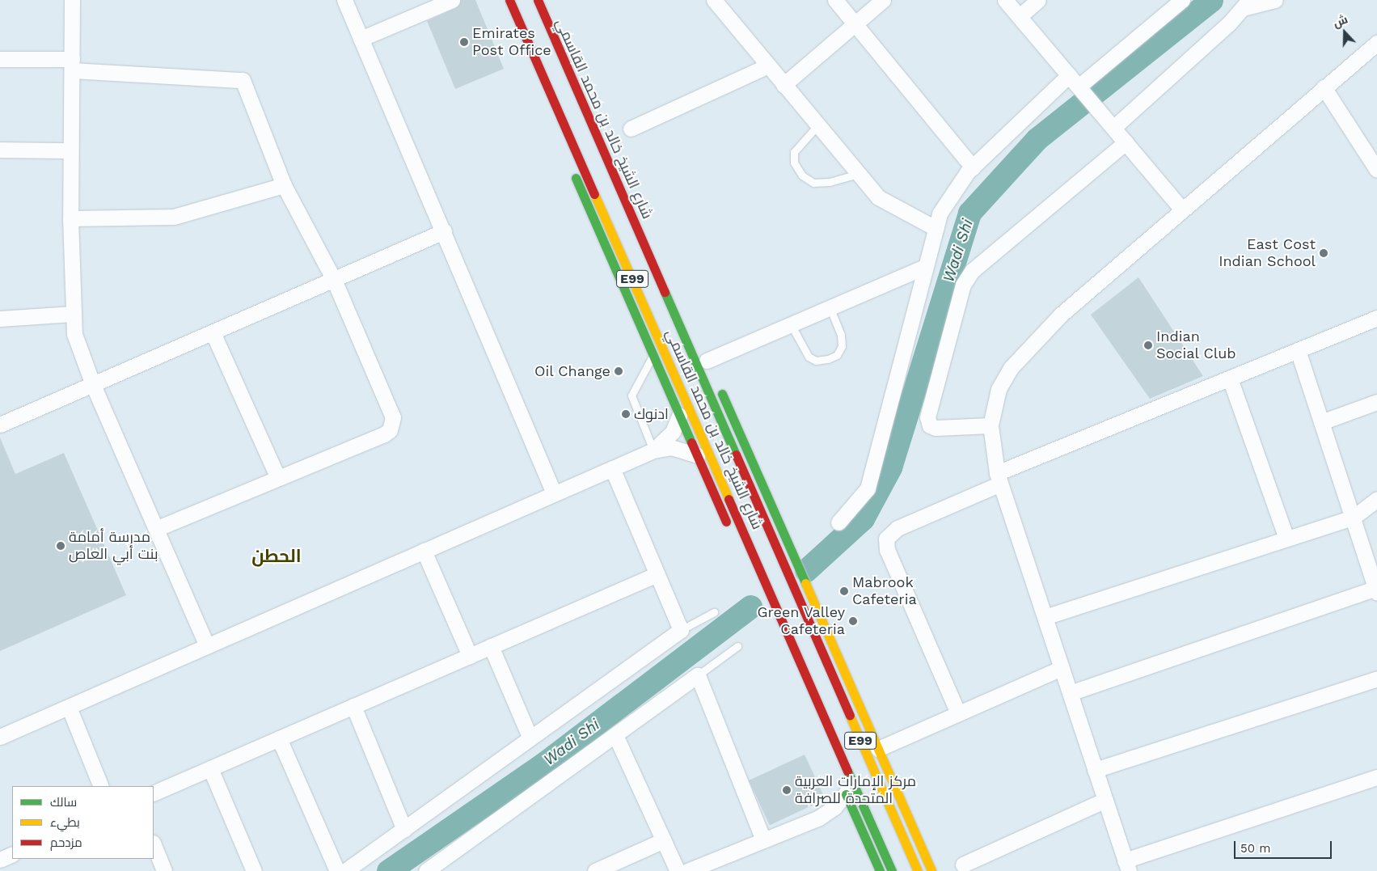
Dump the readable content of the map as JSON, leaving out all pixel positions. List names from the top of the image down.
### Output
{
  "streets": {
    "main road": ["شارع الشيخ خالد بن محمد القاسمي", "E99"]
  },
  "districts": ["الحطن"],
  "water": ["Wadi Shi"],
  "places": [
    "Emirates Post Office",
    "East Cost Indian School",
    "Indian Social Club",
    "Oil Change",
    "ادنوك",
    "مدرسة أمامة بنت أبي العاص",
    "Mabrook Cafeteria",
    "Green Valley Cafeteria",
    "مركز الإمارات العربية المتحدة للصرافة"
  ],
  "legend": ["سالك", "بطيء", "مزدحم"],
  "scale_bar": "50 m",
  "north": "top"
}
